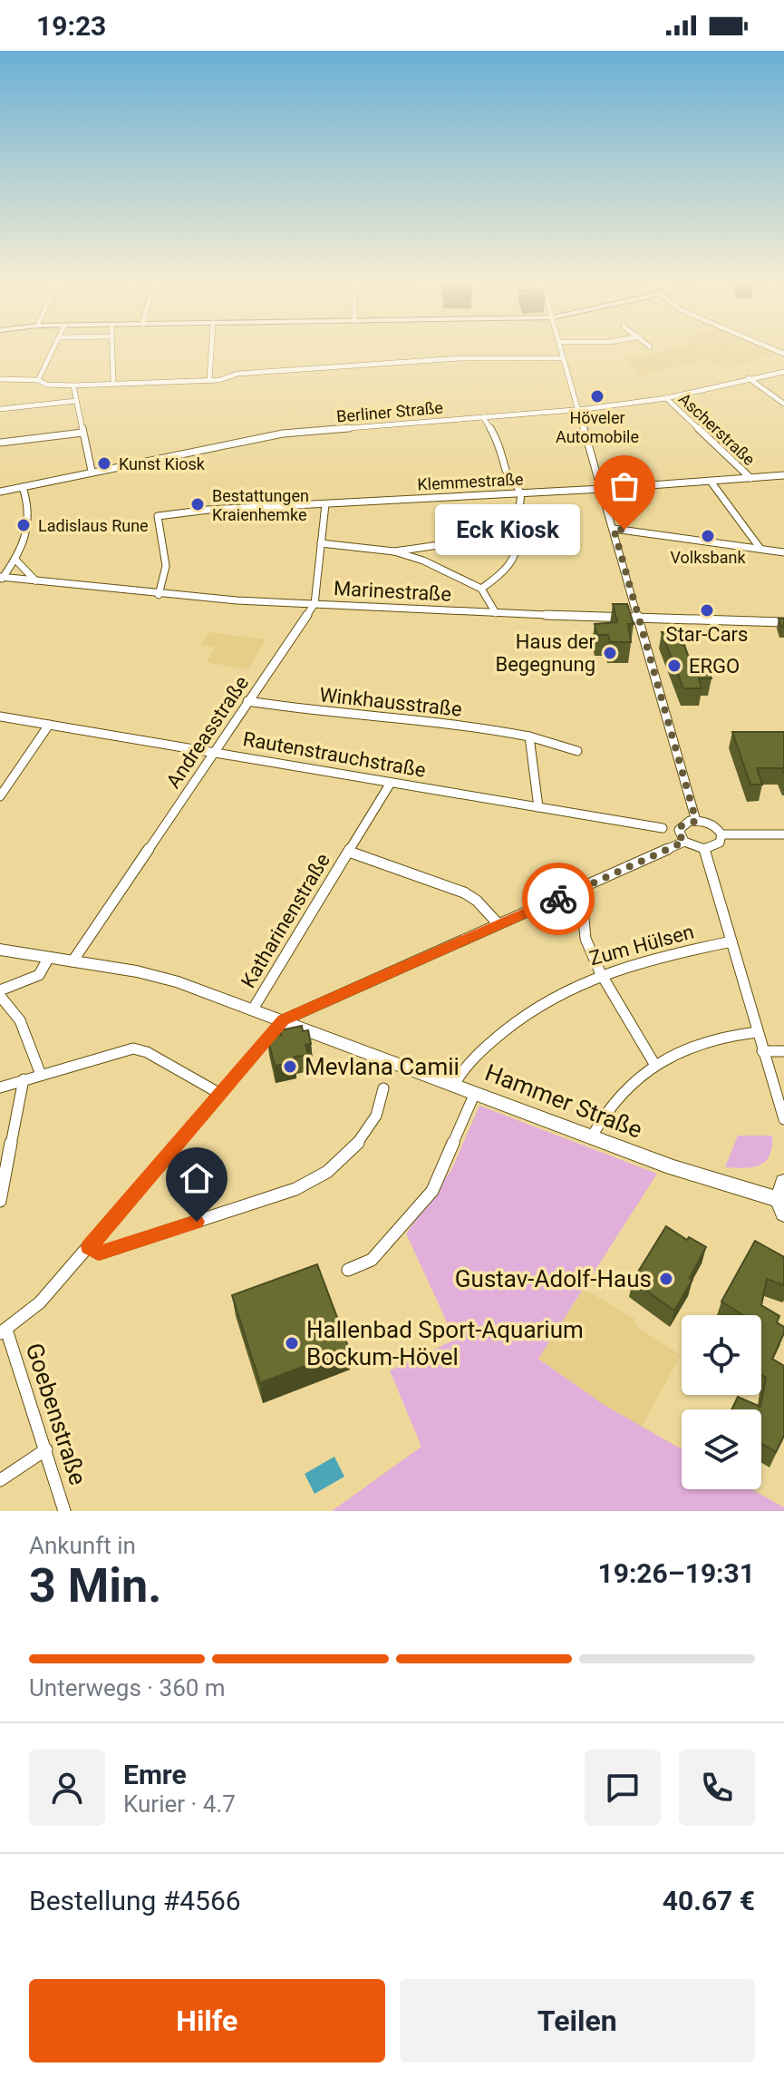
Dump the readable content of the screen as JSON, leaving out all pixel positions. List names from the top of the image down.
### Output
{
  "streets": {
    "main road": ["Hammer Straße"],
    "street": [
      "Berliner Straße",
      "Ascherstraße",
      "Klemmestraße",
      "Marinestraße",
      "Winkhausstraße",
      "Andreasstraße",
      "Rautenstrauchstraße",
      "Katharinenstraße",
      "Zum Hülsen",
      "Goebenstraße"
    ]
  },
  "crossings": [
    ["Berliner Straße", "Ascherstraße"],
    ["Ascherstraße", "Klemmestraße"],
    ["Klemmestraße", "Marinestraße"],
    ["Klemmestraße", "Andreasstraße"],
    ["Marinestraße", "Andreasstraße"],
    ["Winkhausstraße", "Andreasstraße"],
    ["Andreasstraße", "Rautenstrauchstraße"],
    ["Andreasstraße", "Hammer Straße"],
    ["Rautenstrauchstraße", "Katharinenstraße"],
    ["Katharinenstraße", "Hammer Straße"],
    ["Zum Hülsen", "Hammer Straße"]
  ],
  "places": [
    "Höveler Automobile",
    "Kunst Kiosk",
    "Bestattungen Kraienhemke",
    "Ladislaus Rune",
    "Eck Kiosk",
    "Volksbank",
    "Star-Cars",
    "Haus der Begegnung",
    "ERGO",
    "Mevlana Camii",
    "Gustav-Adolf-Haus",
    "Hallenbad Sport-Aquarium Bockum-Hövel"
  ],
  "page": {
    "status": "19:23",
    "bubble": "Eck Kiosk",
    "heading": ["3 Min.", "Ankunft in", "19:26–19:31"],
    "panel": [
      "Emre",
      "Kurier · 4.7",
      "Bestellung #4566",
      "40.67 €"
    ],
    "bar": "Unterwegs · 360 m",
    "buttons": ["Hilfe", "Teilen"]
  }
}
